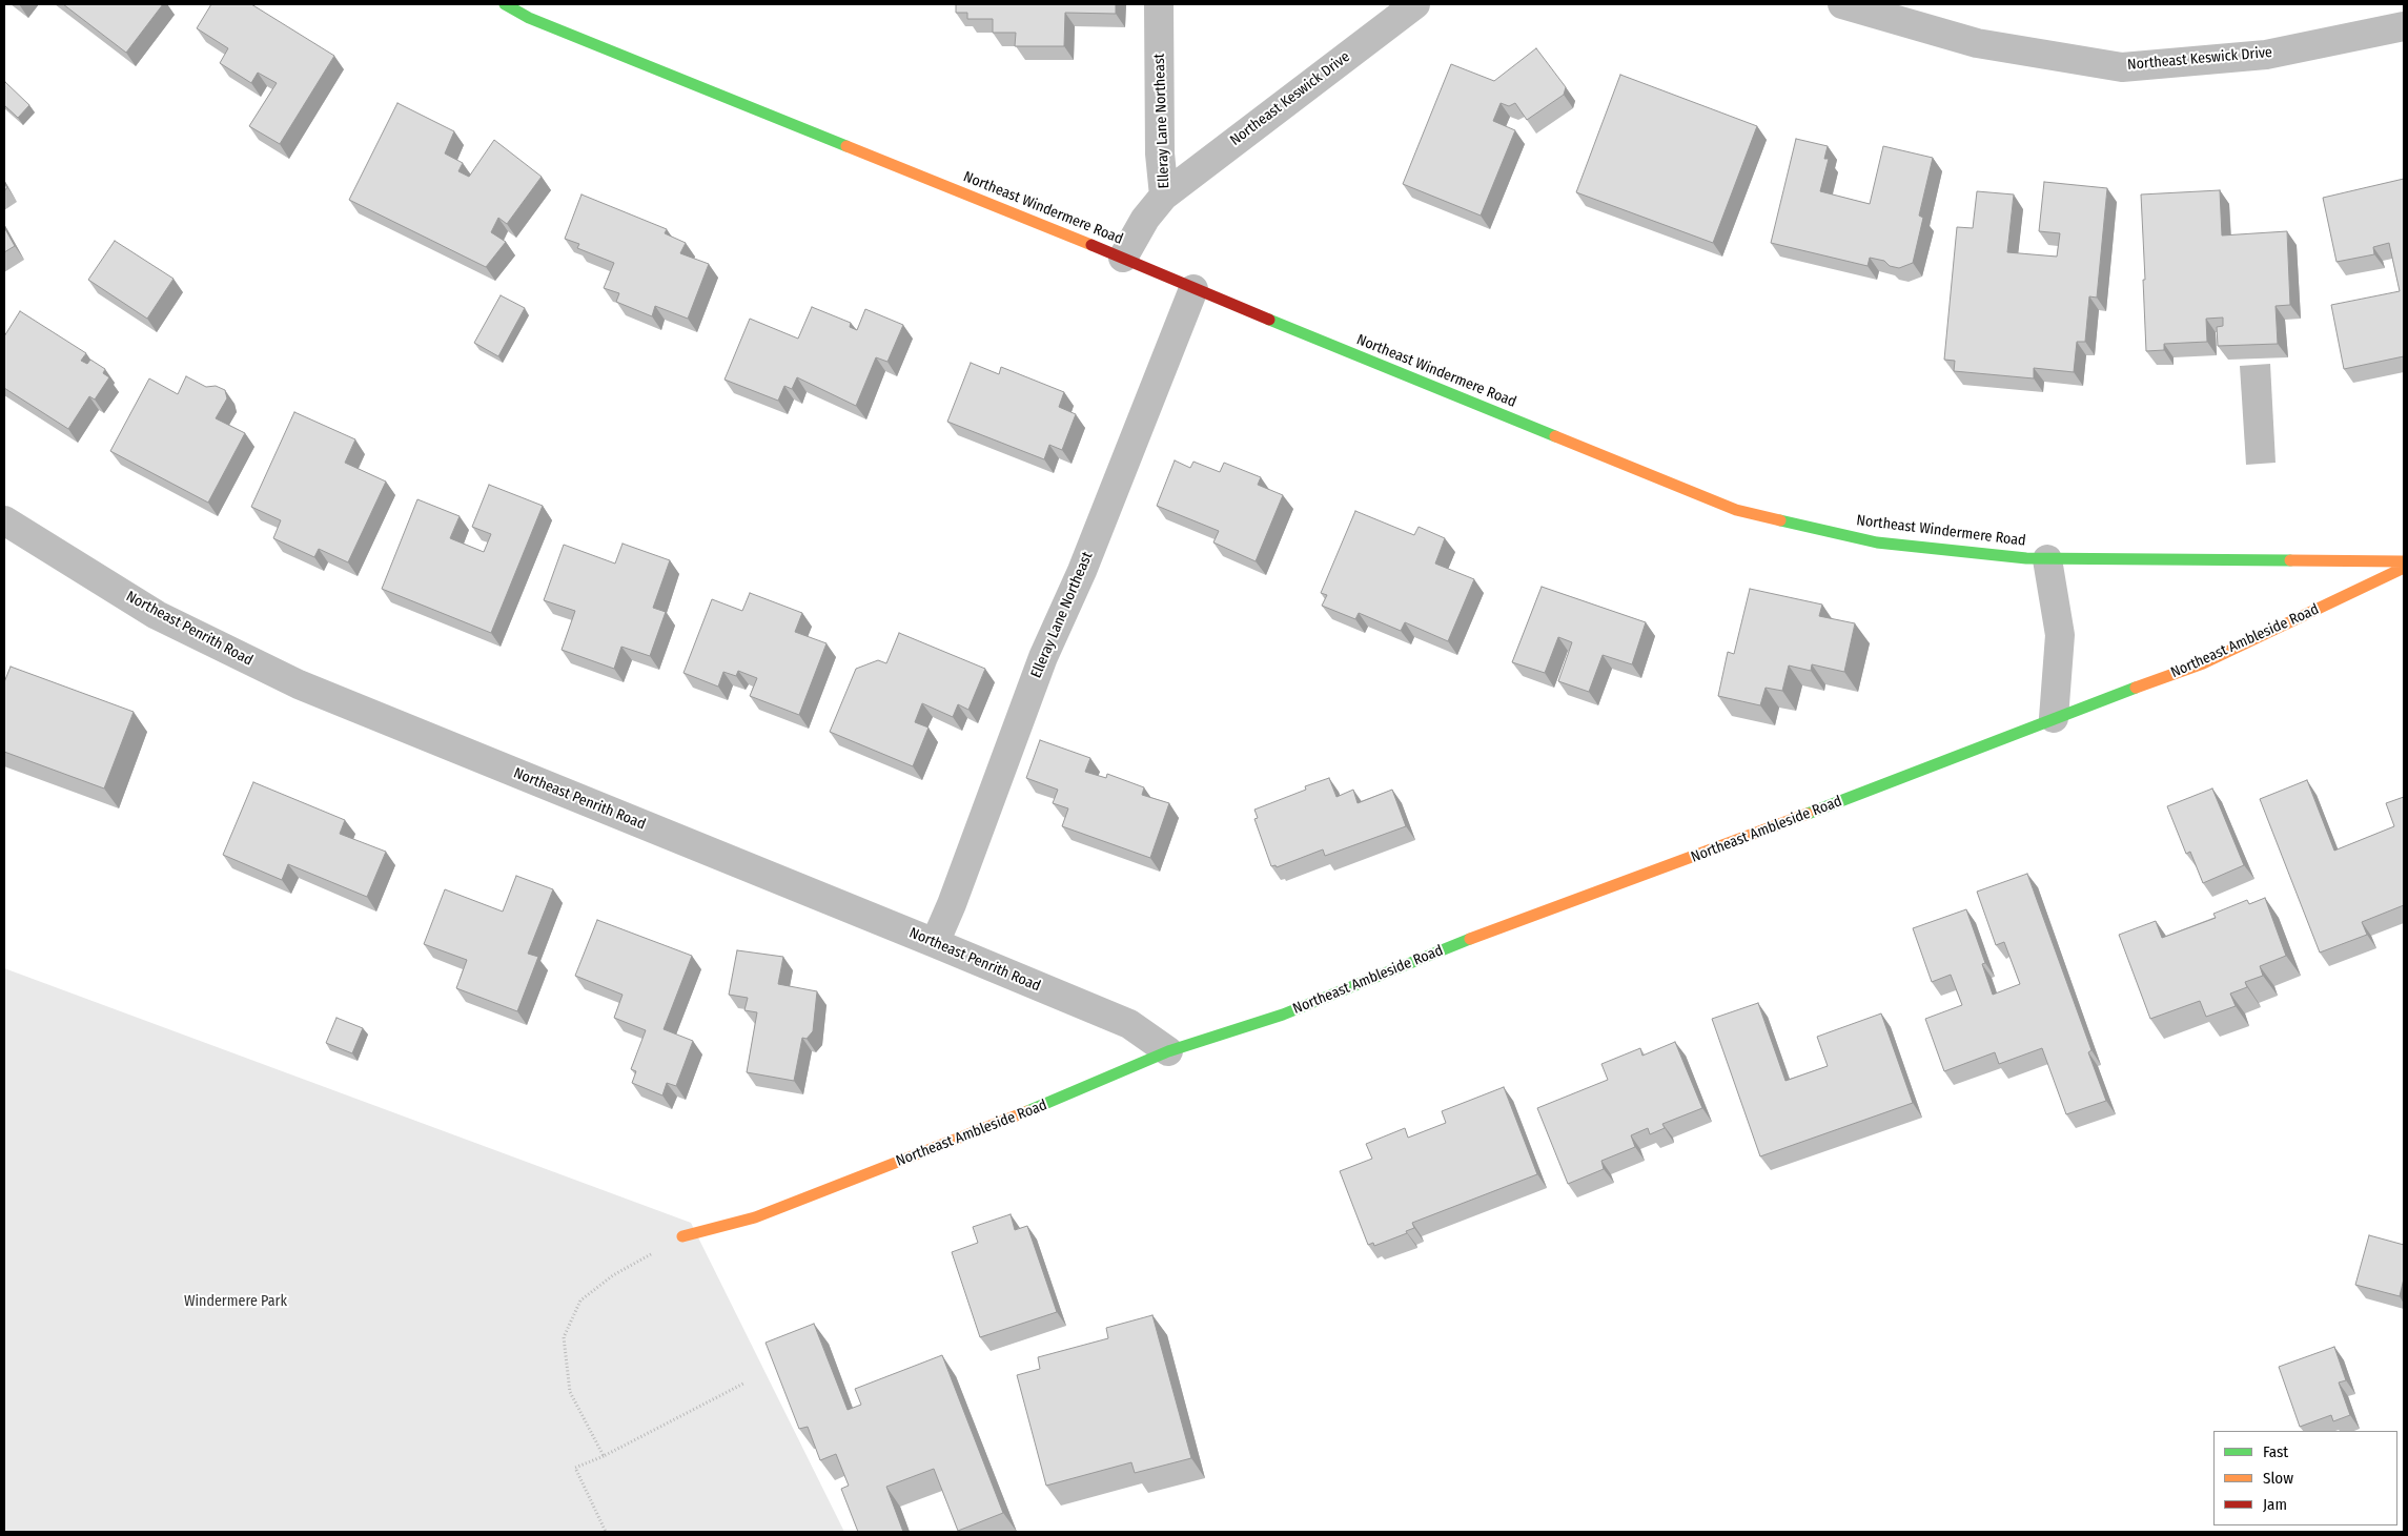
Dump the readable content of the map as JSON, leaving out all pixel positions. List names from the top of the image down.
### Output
{
  "streets": {
    "street": [
      "Northeast Keswick Drive",
      "Elleray Lane Northeast",
      "Northeast Windermere Road",
      "Northeast Penrith Road",
      "Northeast Ambleside Road"
    ]
  },
  "crossings": [
    ["Northeast Keswick Drive", "Elleray Lane Northeast"],
    ["Elleray Lane Northeast", "Northeast Windermere Road"],
    ["Elleray Lane Northeast", "Northeast Penrith Road"],
    ["Northeast Penrith Road", "Northeast Ambleside Road"]
  ],
  "parks": ["Windermere Park"],
  "legend": ["Fast", "Slow", "Jam"]
}
